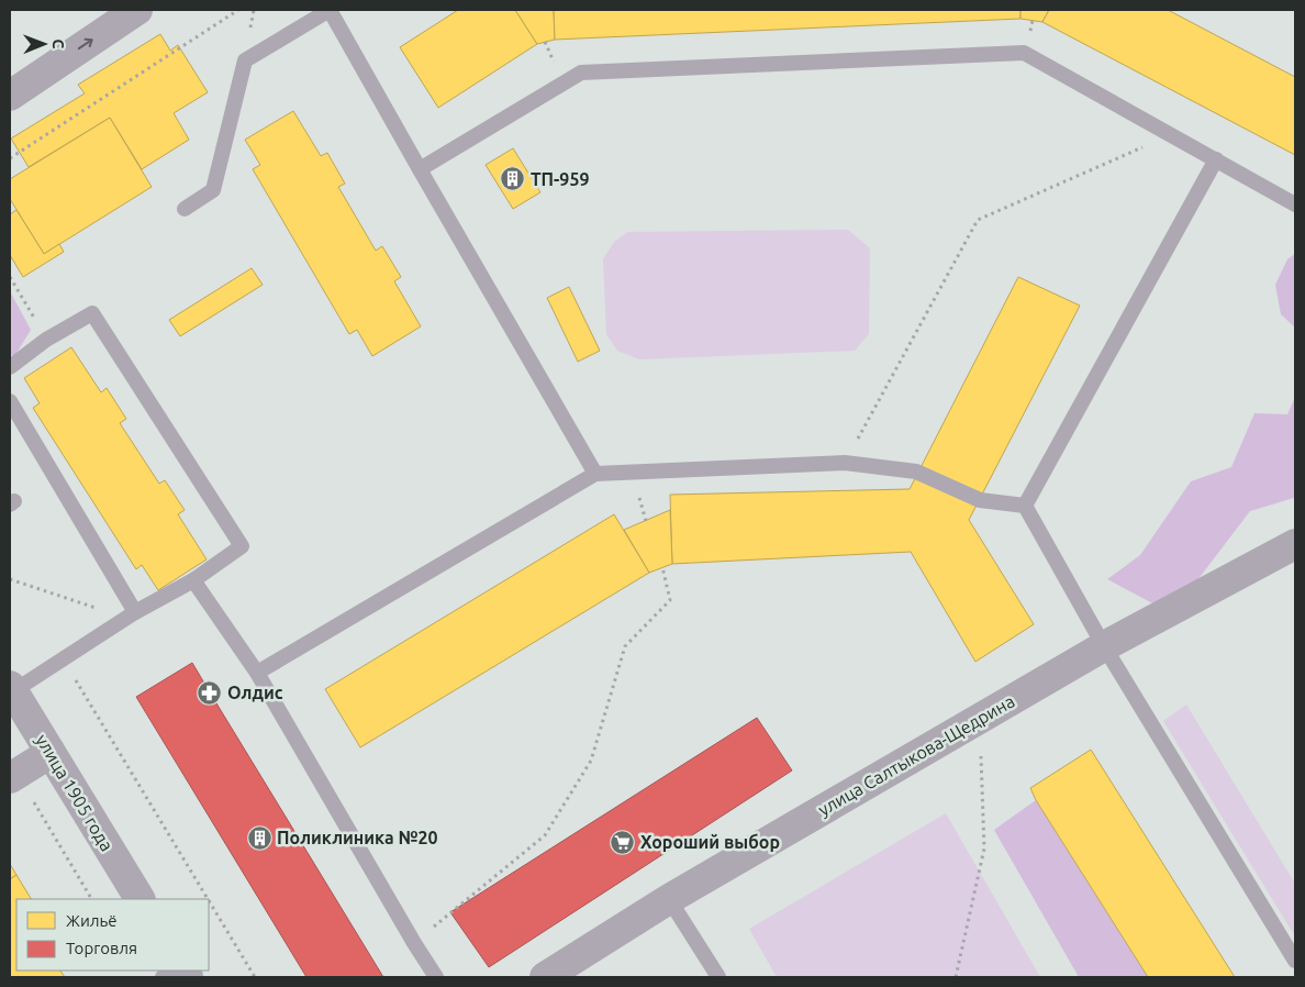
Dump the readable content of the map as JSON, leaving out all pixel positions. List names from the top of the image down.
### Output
{
  "streets": {
    "street": ["улица Салтыкова-Щедрина", "улица 1905 года"]
  },
  "places": {
    "building": ["ТП-959", "Поликлиника №20"],
    "pharmacy": ["Олдис"],
    "supermarket": ["Хороший выбор"]
  },
  "legend": ["Жильё", "Торговля"],
  "north": "right"
}
